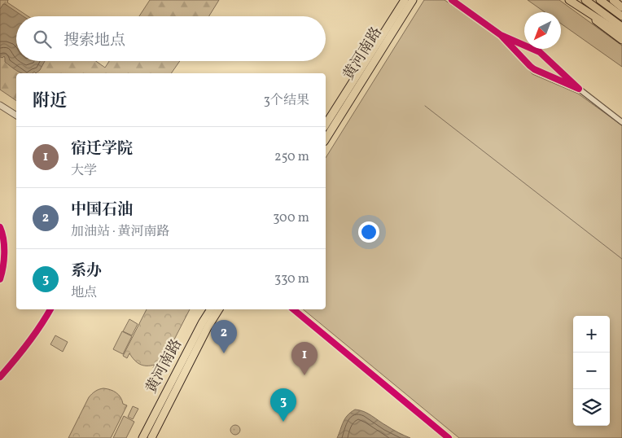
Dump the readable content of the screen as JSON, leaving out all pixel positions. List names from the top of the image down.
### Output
{
  "streets": {
    "main road": ["黄河南路"]
  },
  "north": "bottom left",
  "page": {
    "search": "搜索地点",
    "heading": ["附近", "3个结果"],
    "list": [
      {
        "mark": "1",
        "name": "宿迁学院",
        "note": "大学",
        "value": "250 m"
      },
      {
        "mark": "2",
        "name": "中国石油",
        "note": "加油站 · 黄河南路",
        "value": "300 m"
      },
      {
        "mark": "3",
        "name": "系办",
        "note": "地点",
        "value": "330 m"
      }
    ],
    "map_buttons": ["+", "−"],
    "pins": ["2", "1", "3"]
  }
}
